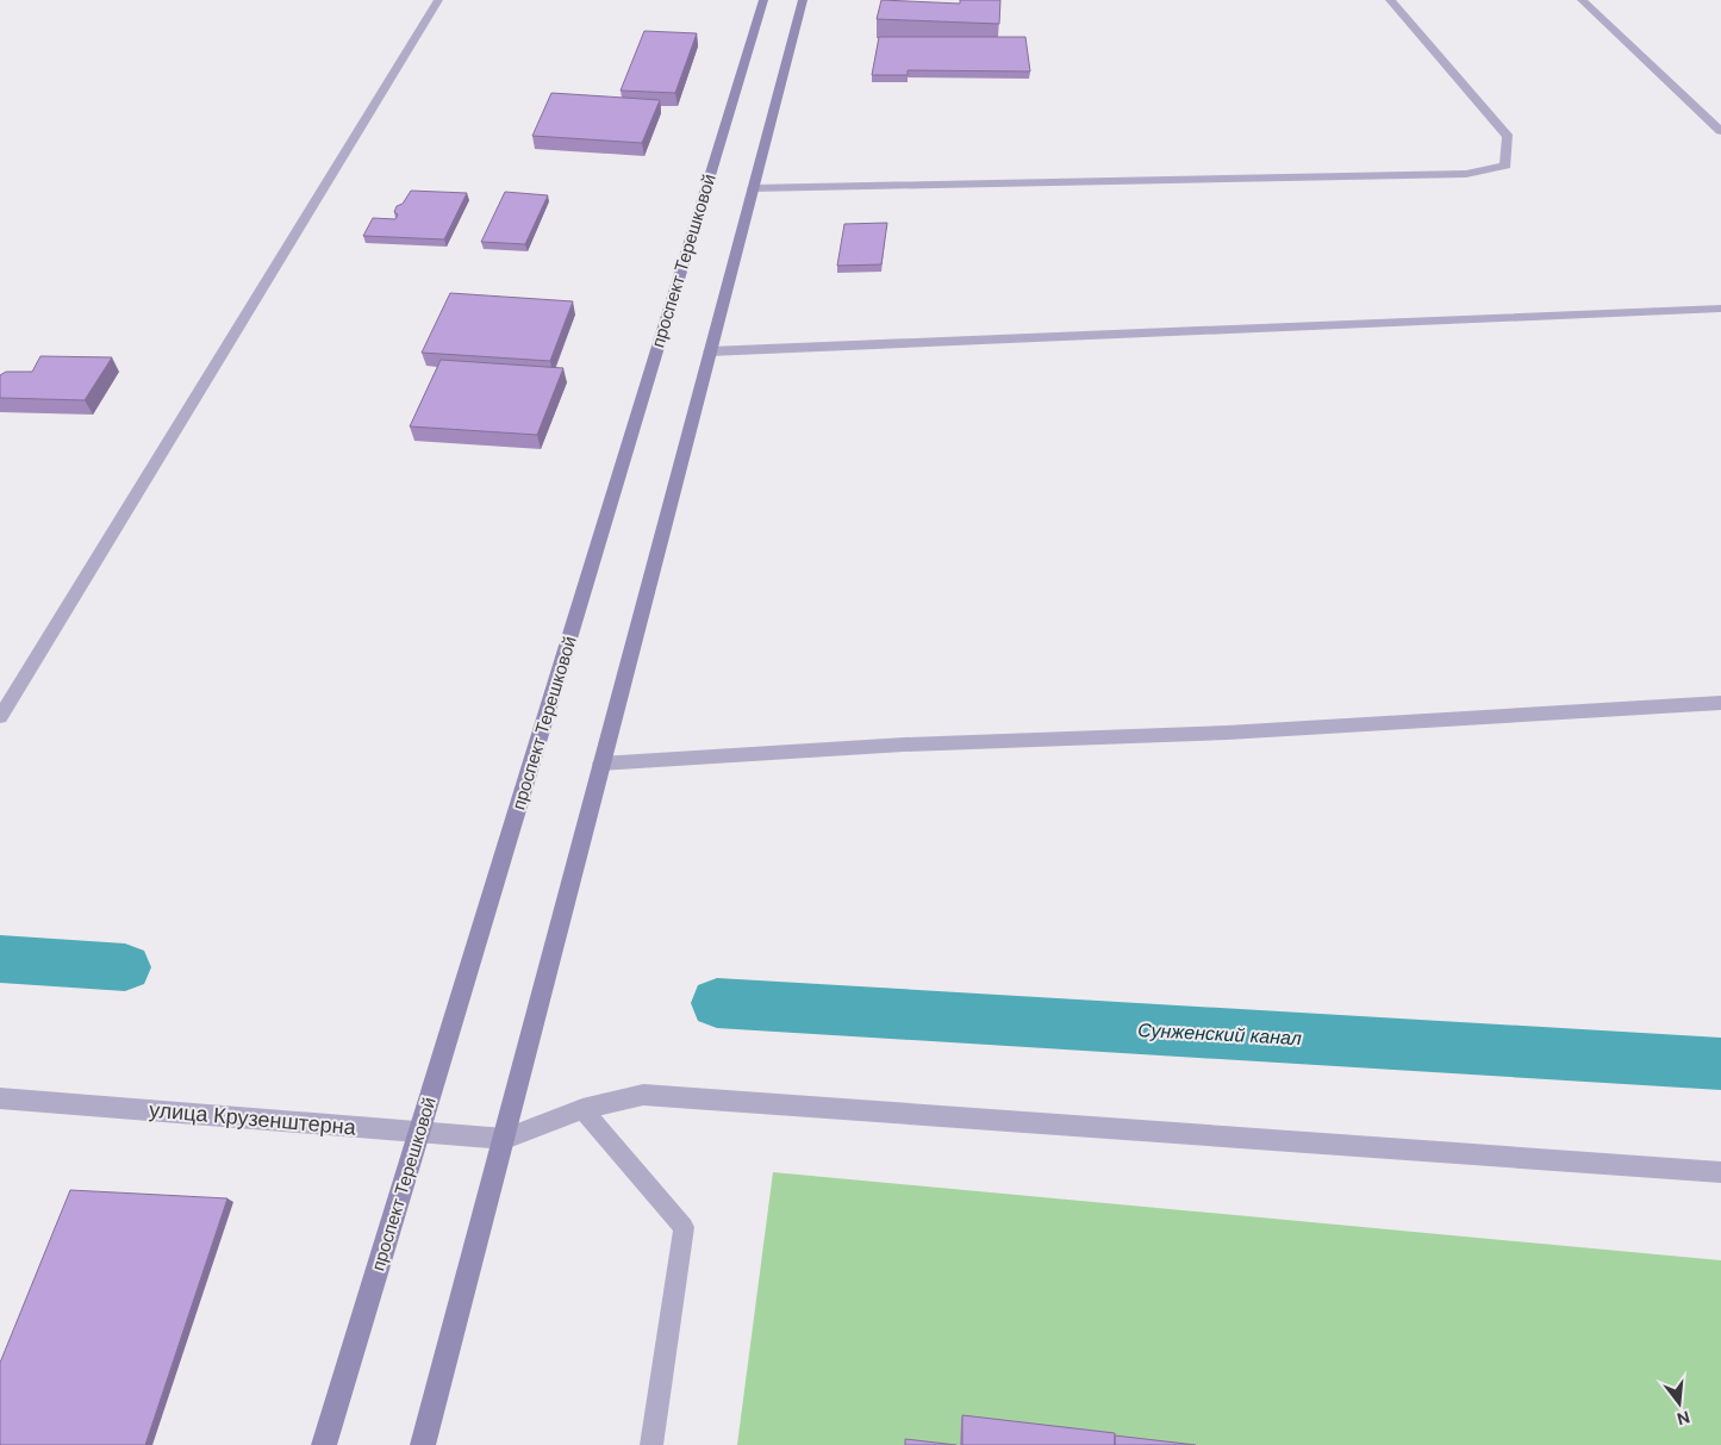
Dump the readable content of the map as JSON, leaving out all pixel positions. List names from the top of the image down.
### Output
{
  "streets": {
    "main road": ["проспект Терешковой"],
    "street": ["улица Крузенштерна"]
  },
  "crossings": [
    ["проспект Терешковой", "улица Крузенштерна"]
  ],
  "water": ["Сунженский канал"],
  "north": "bottom"
}
